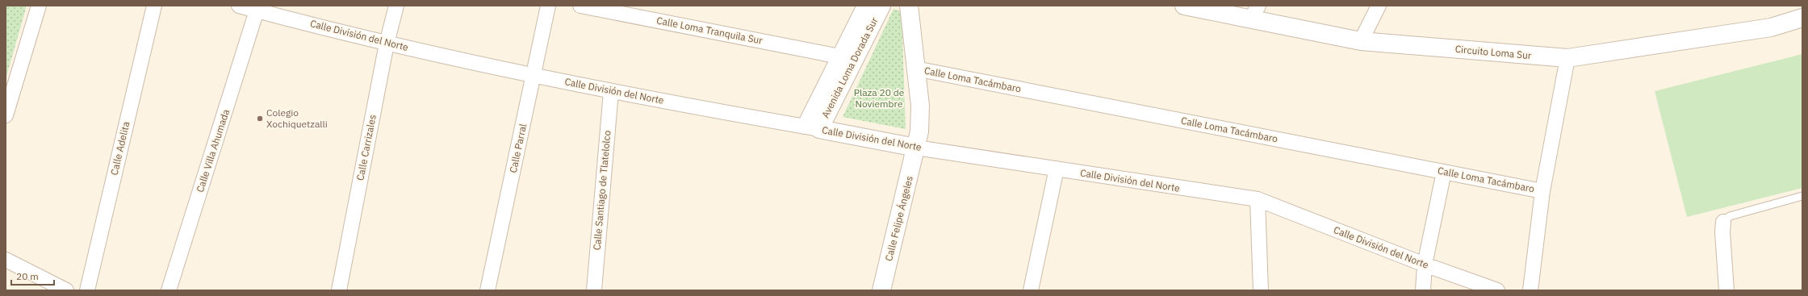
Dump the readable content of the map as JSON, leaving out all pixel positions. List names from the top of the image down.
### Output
{
  "streets": {
    "street": [
      "Calle Loma Tranquila Sur",
      "Calle División del Norte",
      "Circuito Loma Sur",
      "Avenida Loma Dorada Sur",
      "Calle Loma Tacámbaro",
      "Calle Carrizales",
      "Calle Adelita",
      "Calle Parral",
      "Calle Villa Ahumada",
      "Calle Santiago de Tlatelolco",
      "Calle Felipe Ángeles"
    ]
  },
  "crossings": [
    ["Calle Loma Tranquila Sur", "Avenida Loma Dorada Sur"],
    ["Calle División del Norte", "Avenida Loma Dorada Sur"],
    ["Calle División del Norte", "Calle Carrizales"],
    ["Calle División del Norte", "Calle Parral"],
    ["Calle División del Norte", "Calle Villa Ahumada"],
    ["Calle División del Norte", "Calle Santiago de Tlatelolco"],
    ["Calle División del Norte", "Calle Felipe Ángeles"]
  ],
  "parks": ["Plaza 20 de Noviembre"],
  "places": ["Colegio Xochiquetzalli"],
  "scale_bar": "20 m"
}
